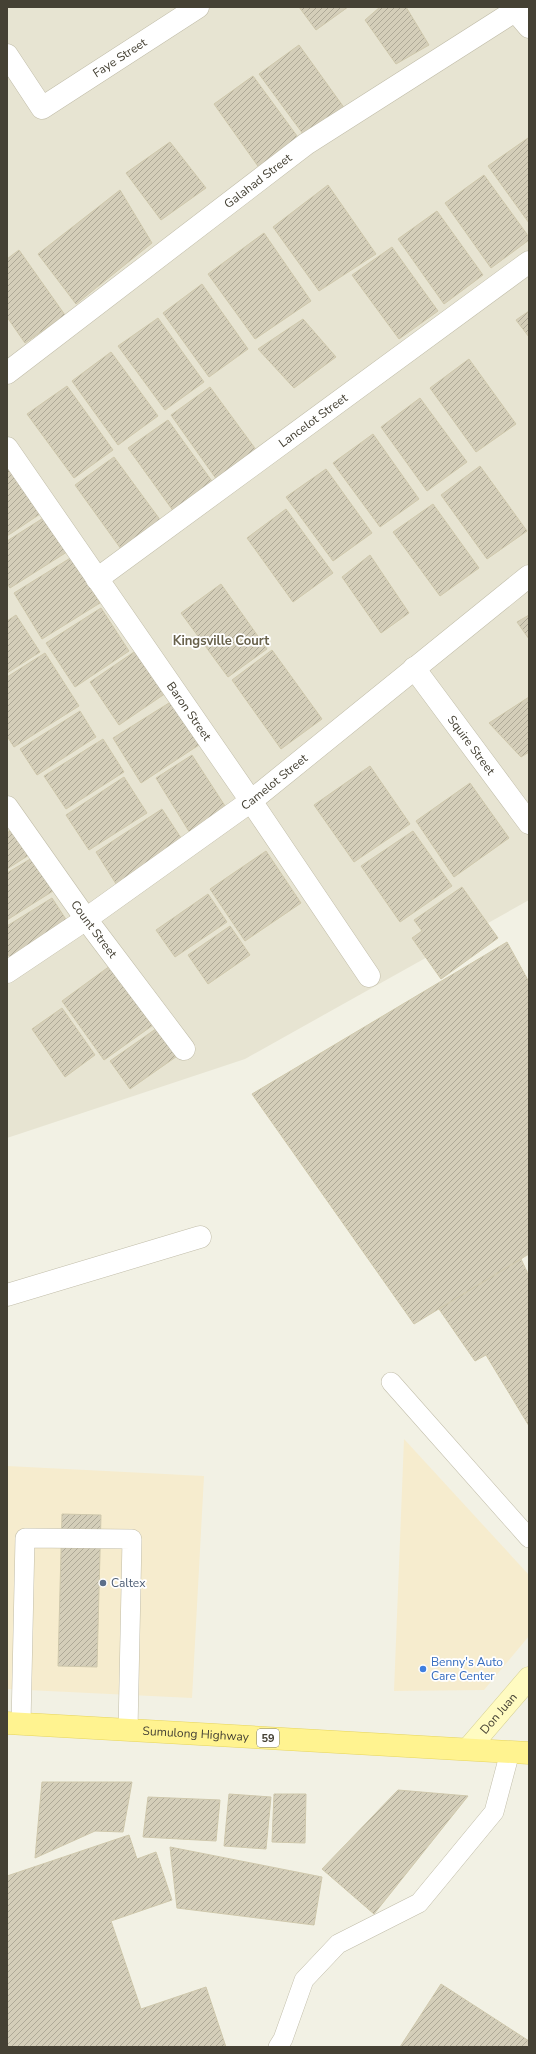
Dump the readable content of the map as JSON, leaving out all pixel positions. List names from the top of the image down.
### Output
{
  "streets": {
    "main road": ["Sumulong Highway", "59"],
    "street": [
      "Faye Street",
      "Galahad Street",
      "Lancelot Street",
      "Baron Street",
      "Squire Street",
      "Camelot Street",
      "Count Street",
      "Don Juan"
    ]
  },
  "crossings": [
    ["Lancelot Street", "Baron Street"],
    ["Baron Street", "Camelot Street"],
    ["Squire Street", "Camelot Street"],
    ["Camelot Street", "Count Street"],
    ["Don Juan", "Sumulong Highway"]
  ],
  "districts": ["Kingsville Court"],
  "places": ["Caltex", "Benny's Auto Care Center"]
}
